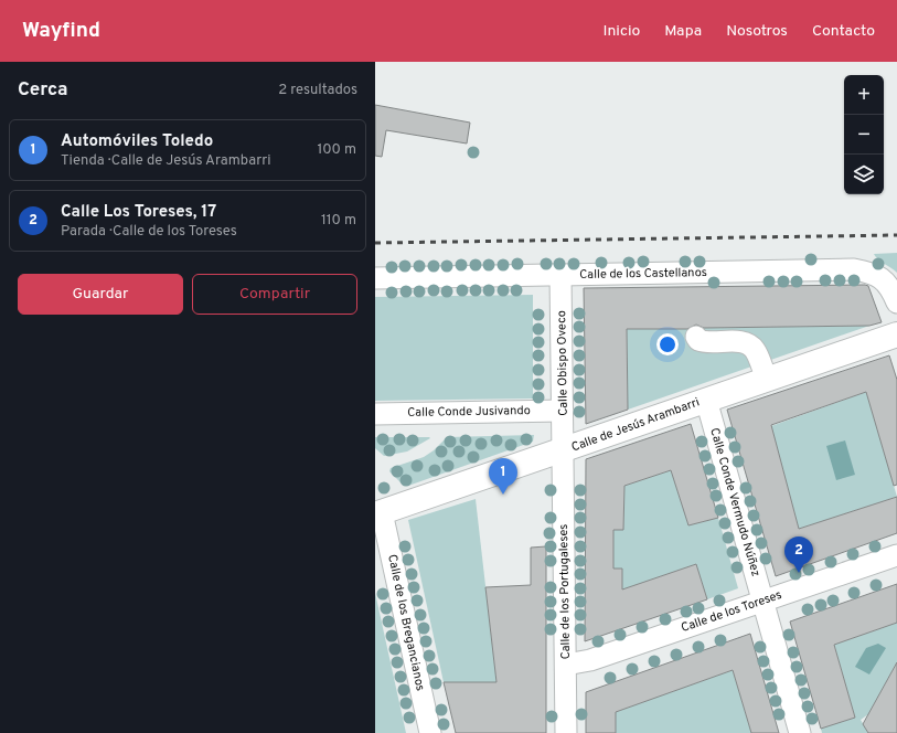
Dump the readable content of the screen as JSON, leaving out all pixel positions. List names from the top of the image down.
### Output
{
  "streets": {
    "main road": ["Calle de Jesús Arambarri"],
    "street": [
      "Calle de los Castellanos",
      "Calle Obispo Oveco",
      "Calle Conde Jusivando",
      "Calle Conde Vermudo Núñez",
      "Calle de los Portugaleses",
      "Calle de los Toreses",
      "Calle de los Bregancianos"
    ]
  },
  "crossings": [
    ["Calle de los Castellanos", "Calle Obispo Oveco"],
    ["Calle Obispo Oveco", "Calle Conde Jusivando"],
    ["Calle Obispo Oveco", "Calle de Jesús Arambarri"],
    ["Calle Obispo Oveco", "Calle de los Portugaleses"],
    ["Calle de Jesús Arambarri", "Calle Conde Vermudo Núñez"],
    ["Calle de Jesús Arambarri", "Calle de los Portugaleses"],
    ["Calle de Jesús Arambarri", "Calle de los Bregancianos"],
    ["Calle Conde Vermudo Núñez", "Calle de los Toreses"],
    ["Calle de los Portugaleses", "Calle de los Toreses"]
  ],
  "page": {
    "header": "Wayfind",
    "nav": [
      "Inicio",
      "Mapa",
      "Nosotros",
      "Contacto"
    ],
    "heading": ["Cerca", "2 resultados"],
    "map_buttons": ["+", "−"],
    "list": [
      {
        "mark": "1",
        "name": "Automóviles Toledo",
        "note": "Tienda · Calle de Jesús Arambarri",
        "value": "100 m"
      },
      {
        "mark": "2",
        "name": "Calle Los Toreses, 17",
        "note": "Parada · Calle de los Toreses",
        "value": "110 m"
      }
    ],
    "buttons": ["Guardar", "Compartir"],
    "pins": ["1", "2"]
  }
}
